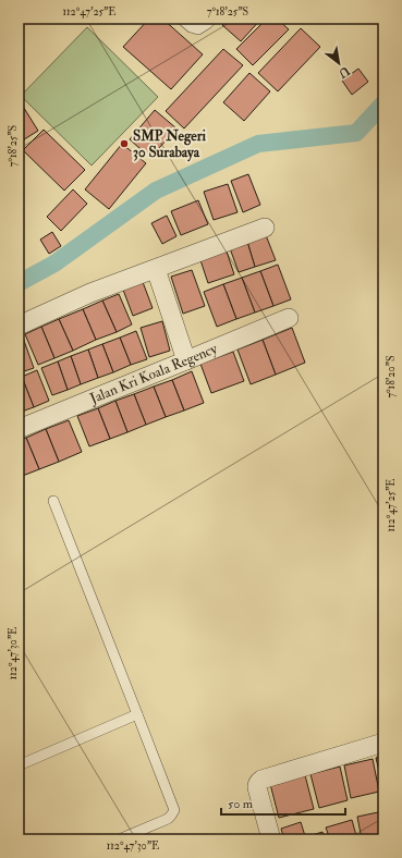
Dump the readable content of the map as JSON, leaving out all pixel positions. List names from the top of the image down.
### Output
{
  "streets": {
    "street": ["Jalan Kri Koala Regency"]
  },
  "places": ["SMP Negeri 30 Surabaya"],
  "scale_bar": "50 m",
  "north": "bottom right",
  "coordinates": [
    "112°47'25\"E",
    "7°18'25\"S",
    "7°18'20\"S",
    "112°47'30\"E"
  ]
}
